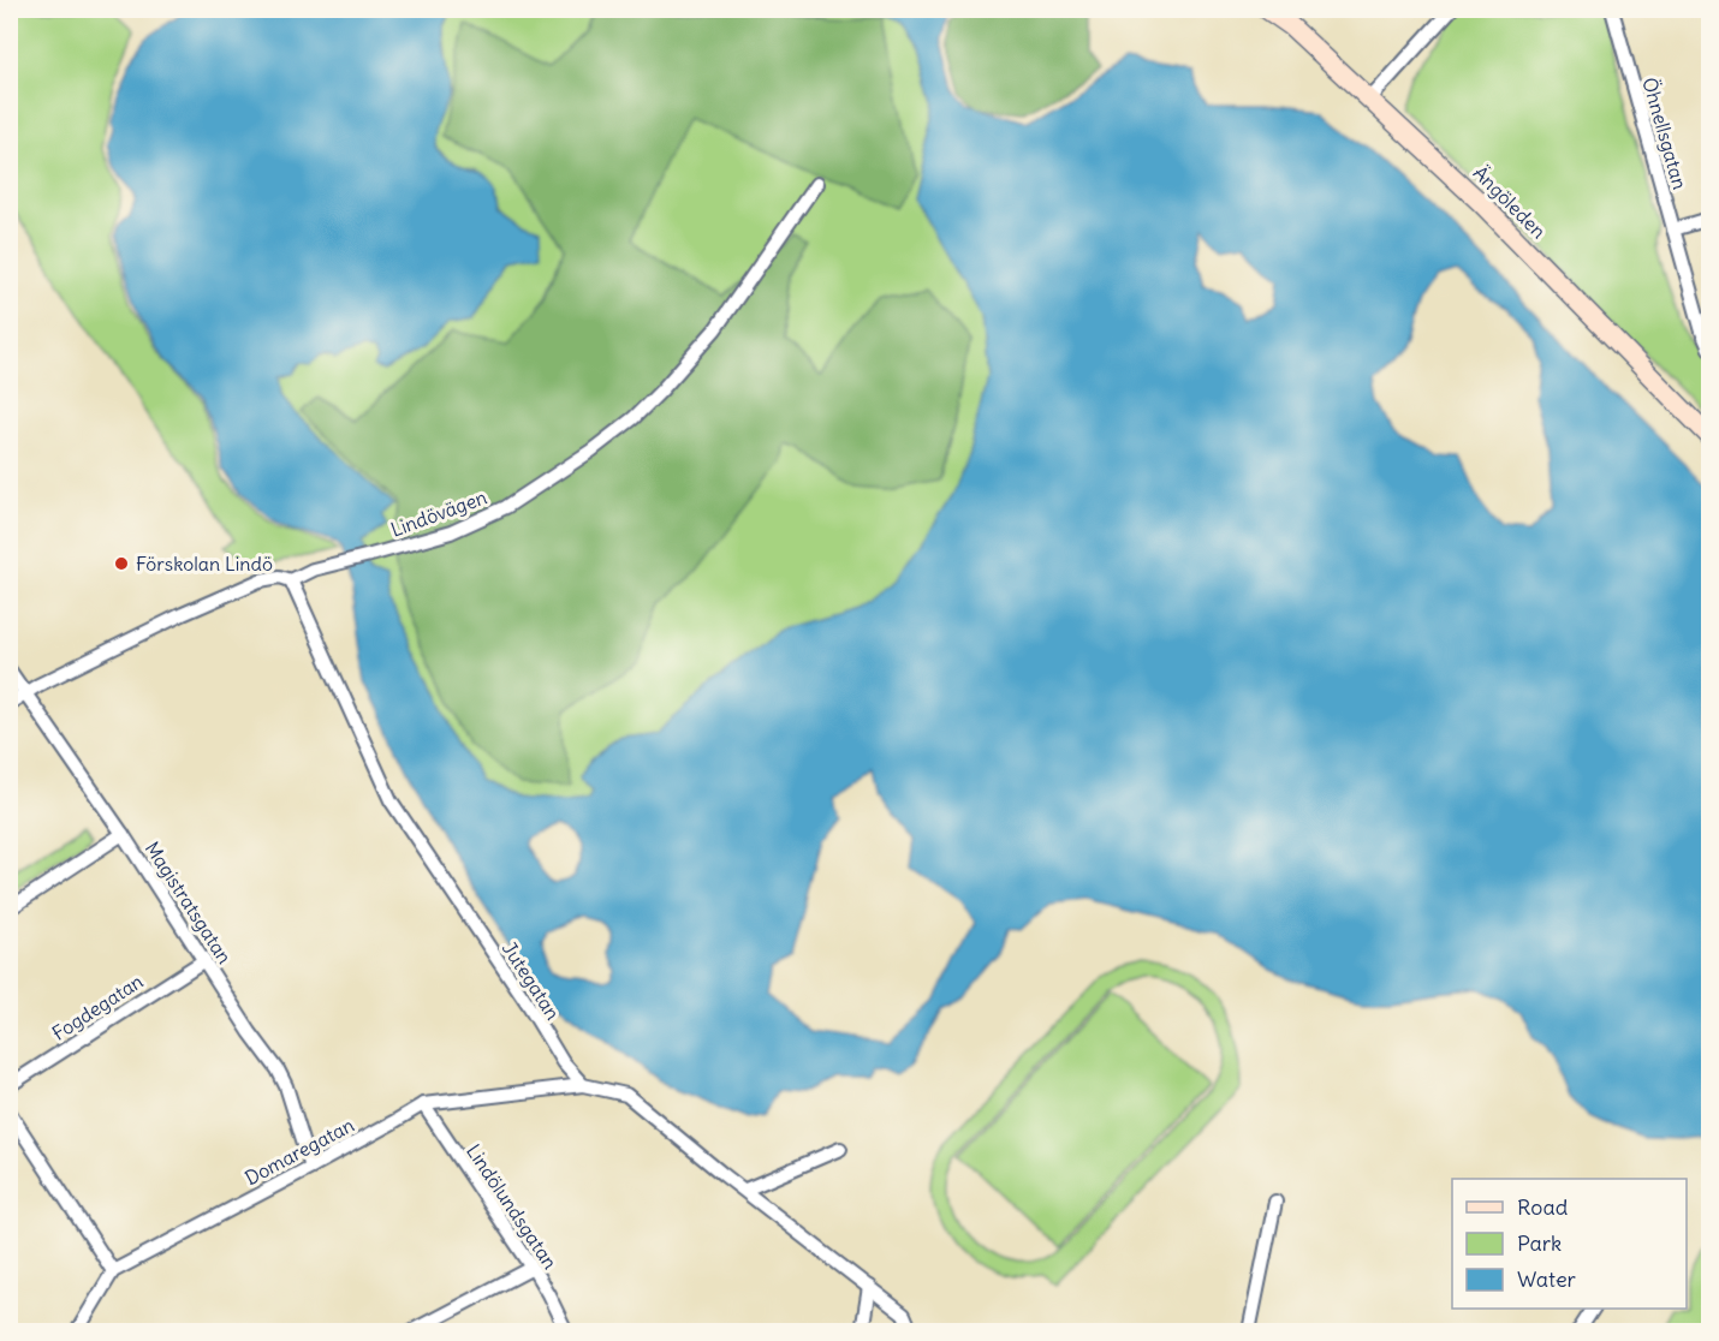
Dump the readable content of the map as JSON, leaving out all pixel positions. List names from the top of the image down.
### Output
{
  "streets": {
    "main road": ["Ängöleden"],
    "street": [
      "Öhnellsgatan",
      "Lindövägen",
      "Magistratsgatan",
      "Jutegatan",
      "Fogdegatan",
      "Domaregatan",
      "Lindölundsgatan"
    ]
  },
  "crossings": [
    ["Lindövägen", "Magistratsgatan"],
    ["Lindövägen", "Jutegatan"],
    ["Magistratsgatan", "Fogdegatan"],
    ["Magistratsgatan", "Domaregatan"],
    ["Jutegatan", "Domaregatan"],
    ["Domaregatan", "Lindölundsgatan"]
  ],
  "places": ["Förskolan Lindö"],
  "legend": ["Road", "Park", "Water"]
}
